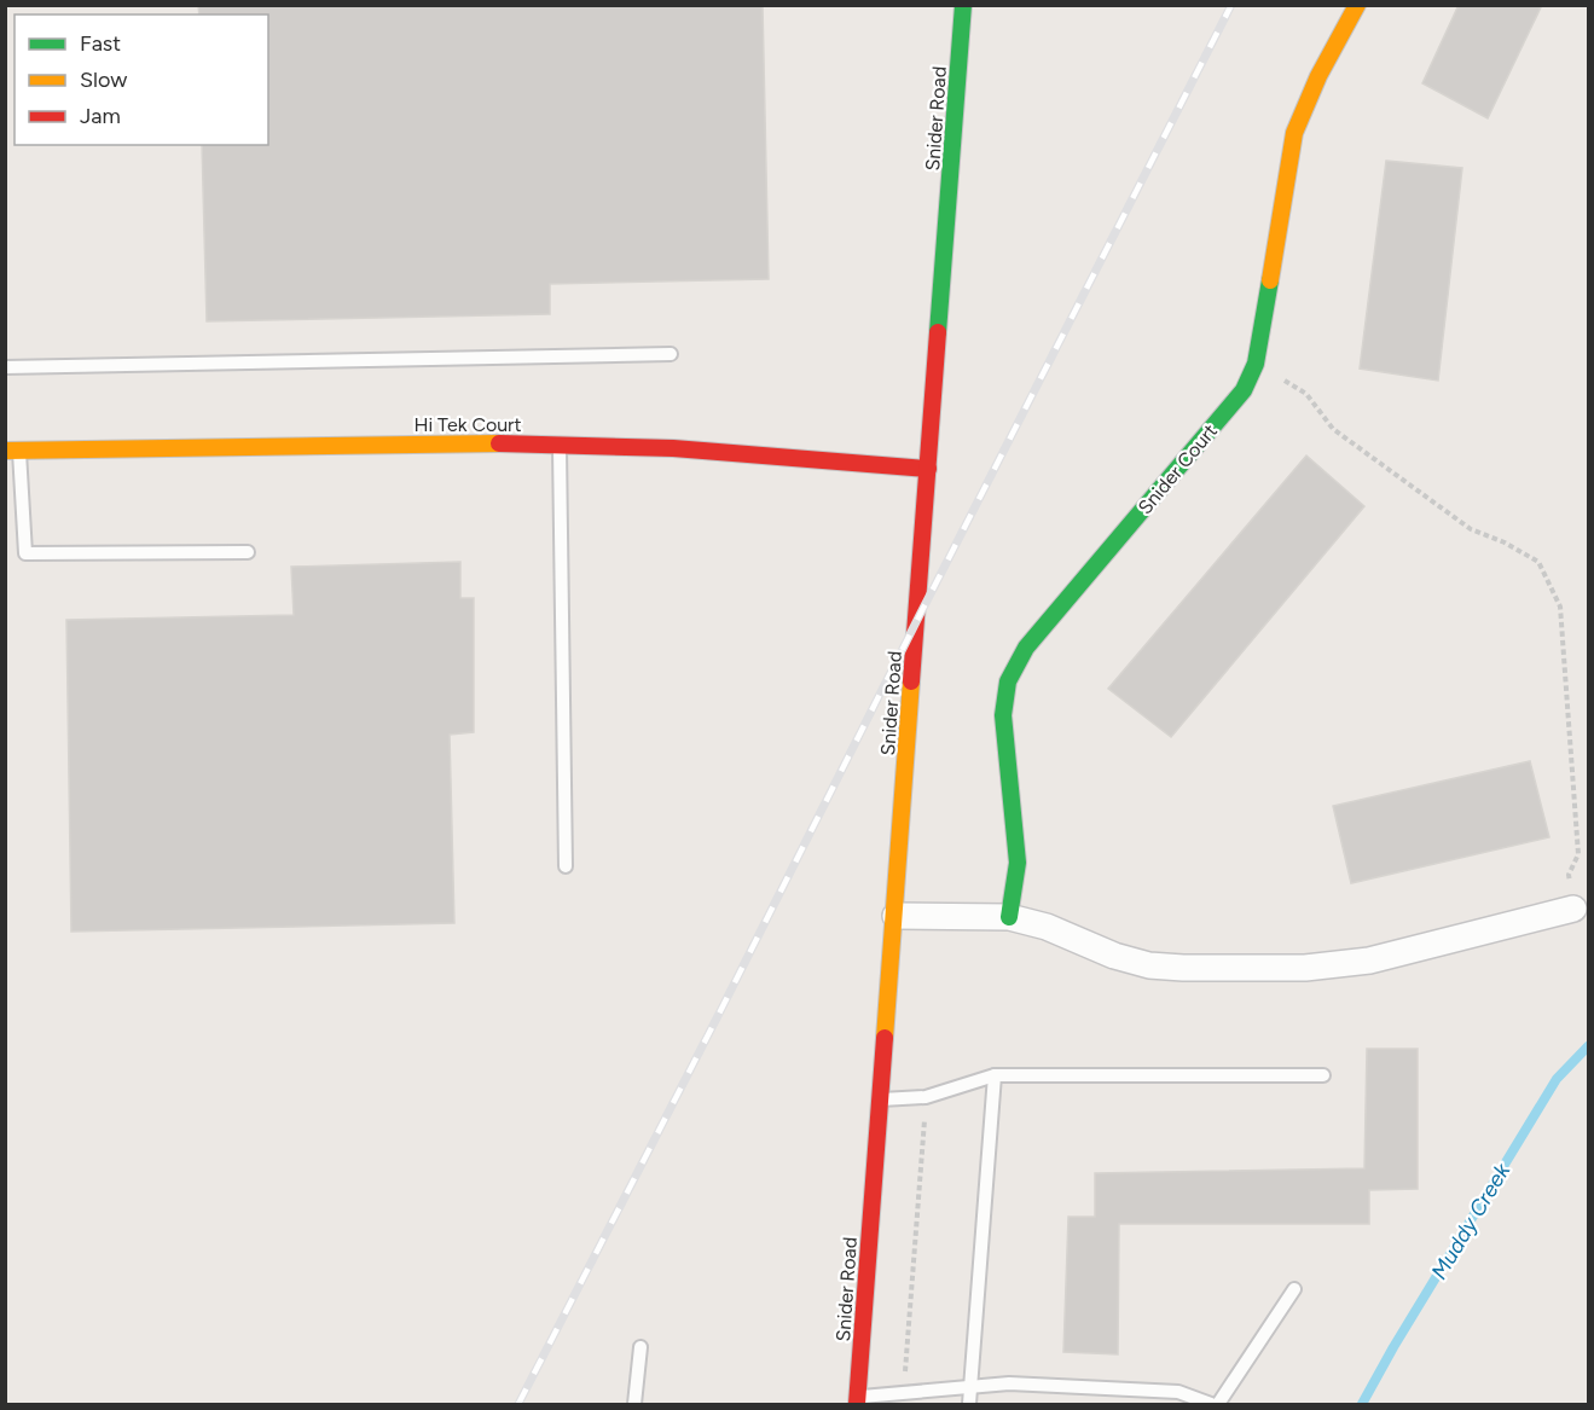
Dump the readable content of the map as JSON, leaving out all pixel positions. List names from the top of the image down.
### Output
{
  "streets": {
    "street": ["Snider Road", "Hi Tek Court", "Snider Court"]
  },
  "crossings": [
    ["Snider Road", "Hi Tek Court"]
  ],
  "water": ["Muddy Creek"],
  "legend": ["Fast", "Slow", "Jam"]
}
